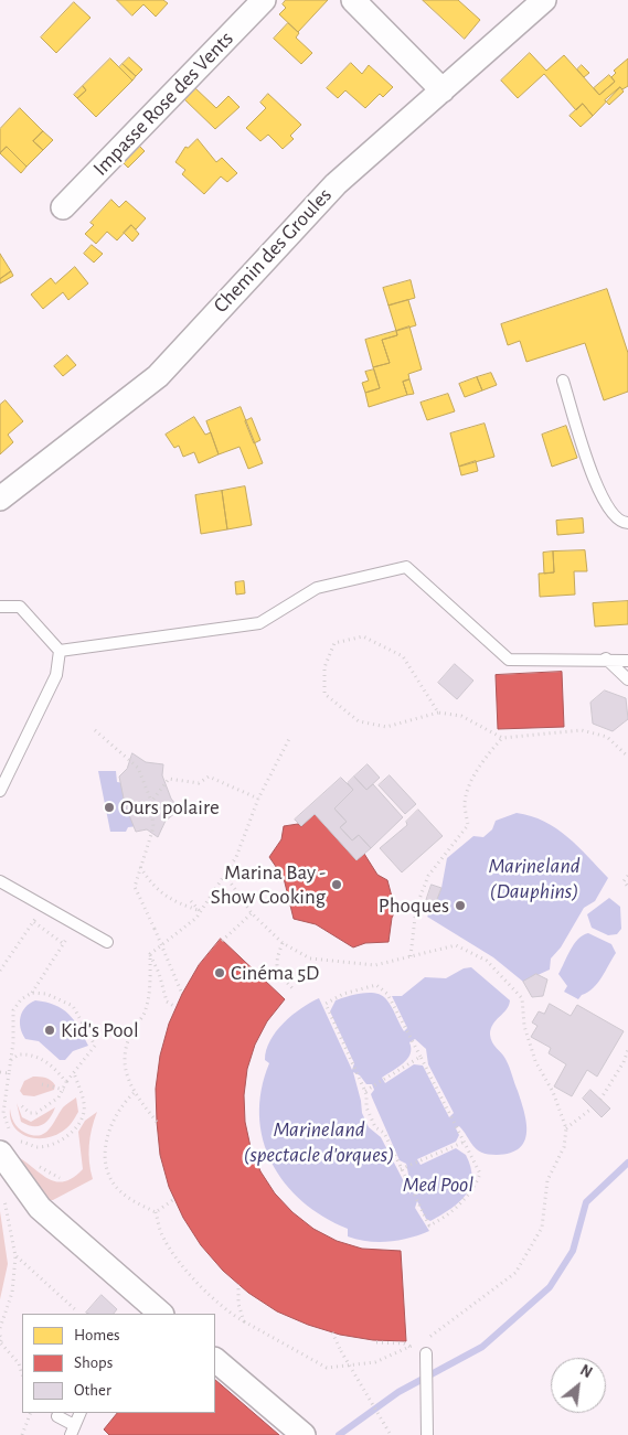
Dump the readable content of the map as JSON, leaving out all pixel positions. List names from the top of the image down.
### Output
{
  "streets": {
    "street": ["Impasse Rose des Vents", "Chemin des Groules"]
  },
  "water": ["Marineland (Dauphins)", "Marineland (spectacle d'orques)", "Med Pool"],
  "places": [
    "Ours polaire",
    "Marina Bay - Show Cooking",
    "Phoques",
    "Cinéma 5D",
    "Kid's Pool"
  ],
  "legend": ["Homes", "Shops", "Other"],
  "north": "top right"
}
